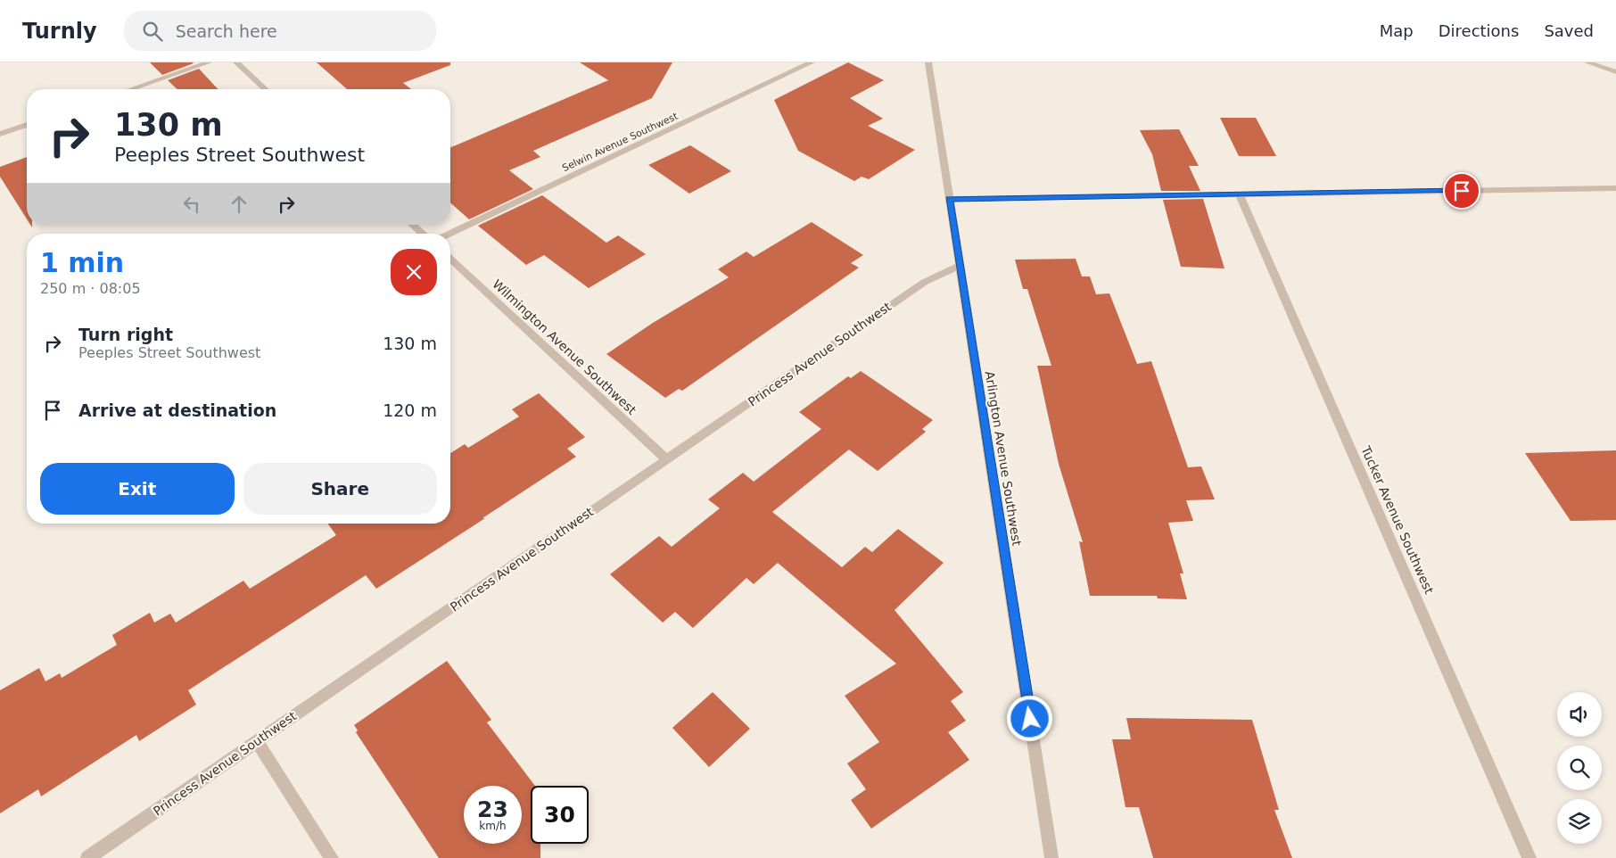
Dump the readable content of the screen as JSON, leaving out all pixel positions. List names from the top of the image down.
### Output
{
  "streets": {
    "street": [
      "Selwin Avenue Southwest",
      "Wilmington Avenue Southwest",
      "Princess Avenue Southwest",
      "Arlington Avenue Southwest",
      "Tucker Avenue Southwest"
    ]
  },
  "crossings": [
    ["Wilmington Avenue Southwest", "Princess Avenue Southwest"],
    ["Princess Avenue Southwest", "Arlington Avenue Southwest"]
  ],
  "page": {
    "header": "Turnly",
    "search": "Search here",
    "nav": ["Map", "Directions", "Saved"],
    "turn": ["130 m", "Peeples Street Southwest"],
    "heading": ["1 min", "250 m · 08:05"],
    "list": [
      {
        "name": "Turn right",
        "note": "Peeples Street Southwest",
        "value": "130 m"
      },
      {
        "name": "Arrive at destination",
        "value": "120 m"
      }
    ],
    "buttons": ["Exit", "Share"],
    "speed": "23 km/h",
    "limit": "30"
  }
}
